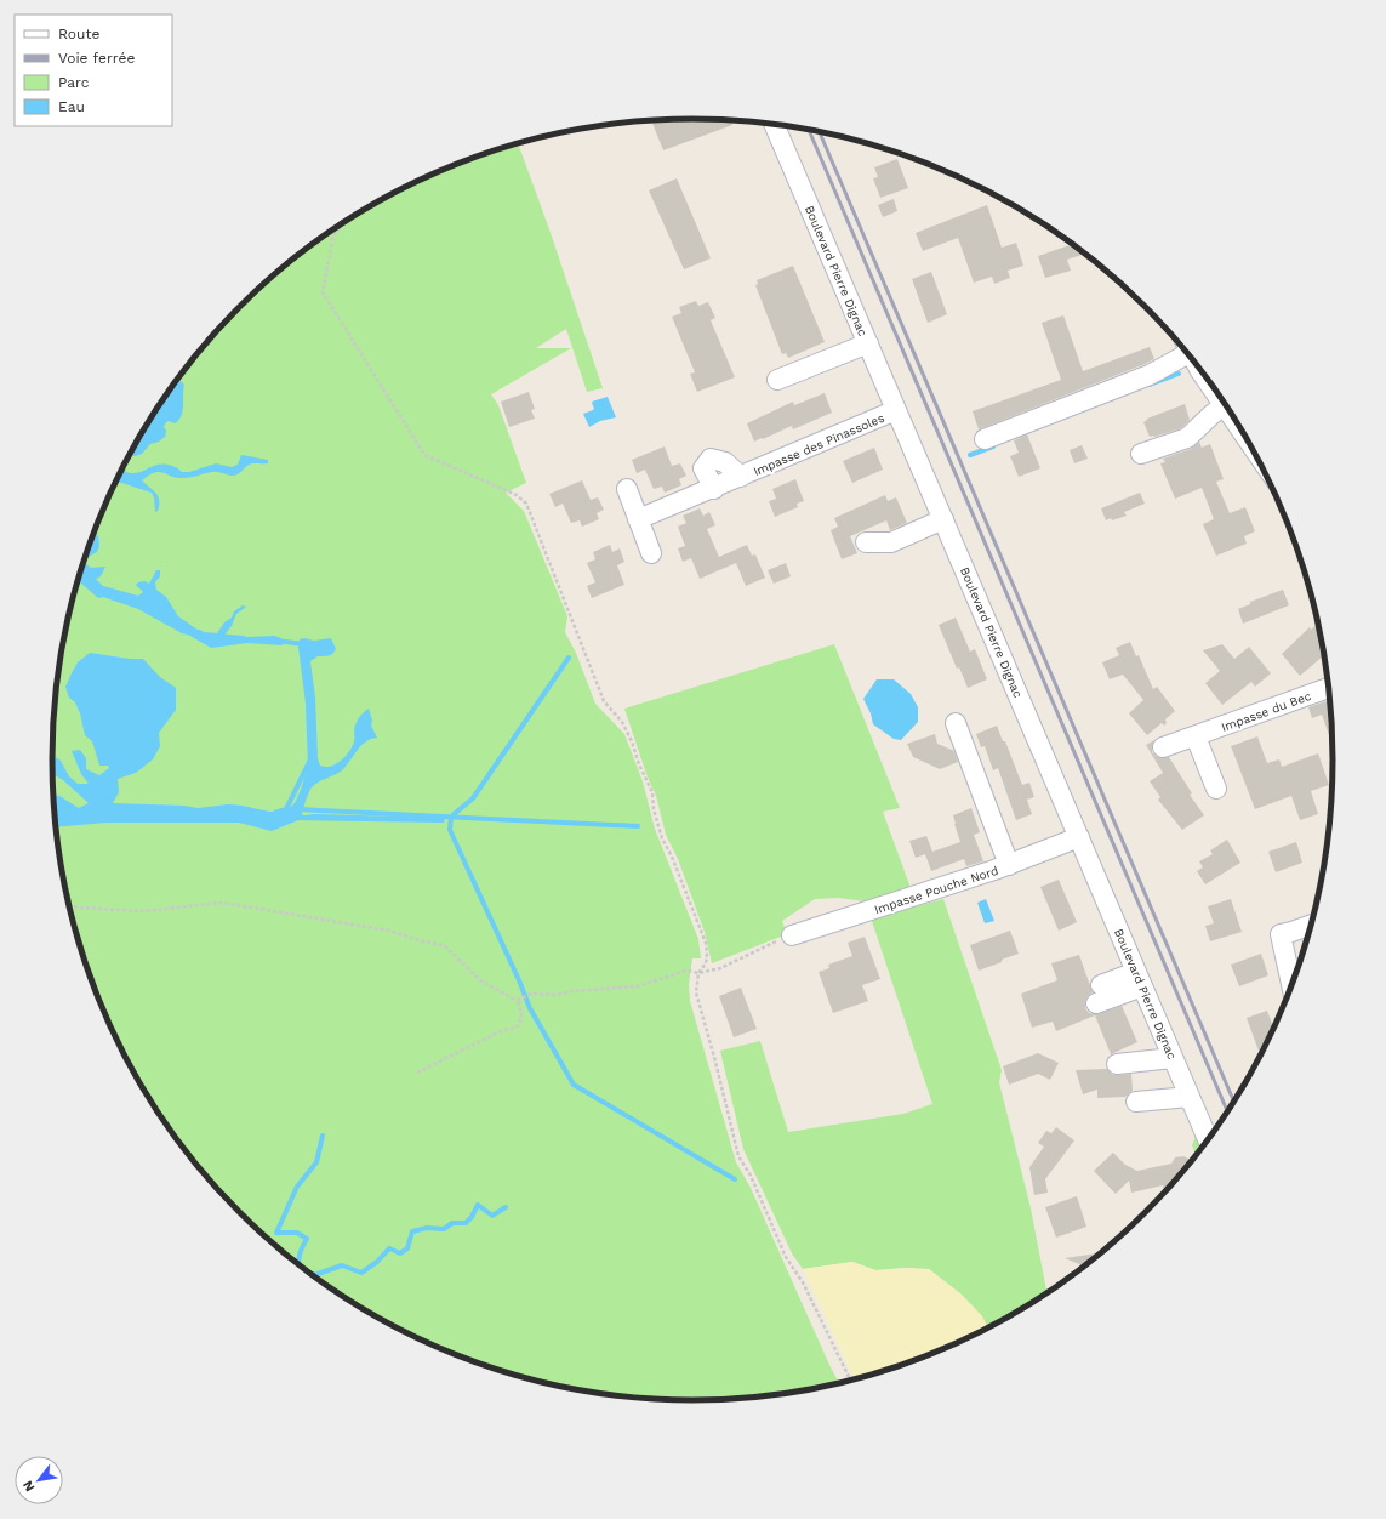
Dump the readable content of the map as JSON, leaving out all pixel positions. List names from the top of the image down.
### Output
{
  "streets": {
    "street": [
      "Boulevard Pierre Dignac",
      "Impasse des Pinassoles",
      "Impasse du Bec",
      "Impasse Pouche Nord"
    ]
  },
  "crossings": [
    ["Boulevard Pierre Dignac", "Impasse des Pinassoles"],
    ["Boulevard Pierre Dignac", "Impasse Pouche Nord"]
  ],
  "legend": [
    "Route",
    "Voie ferrée",
    "Parc",
    "Eau"
  ],
  "north": "bottom left"
}
